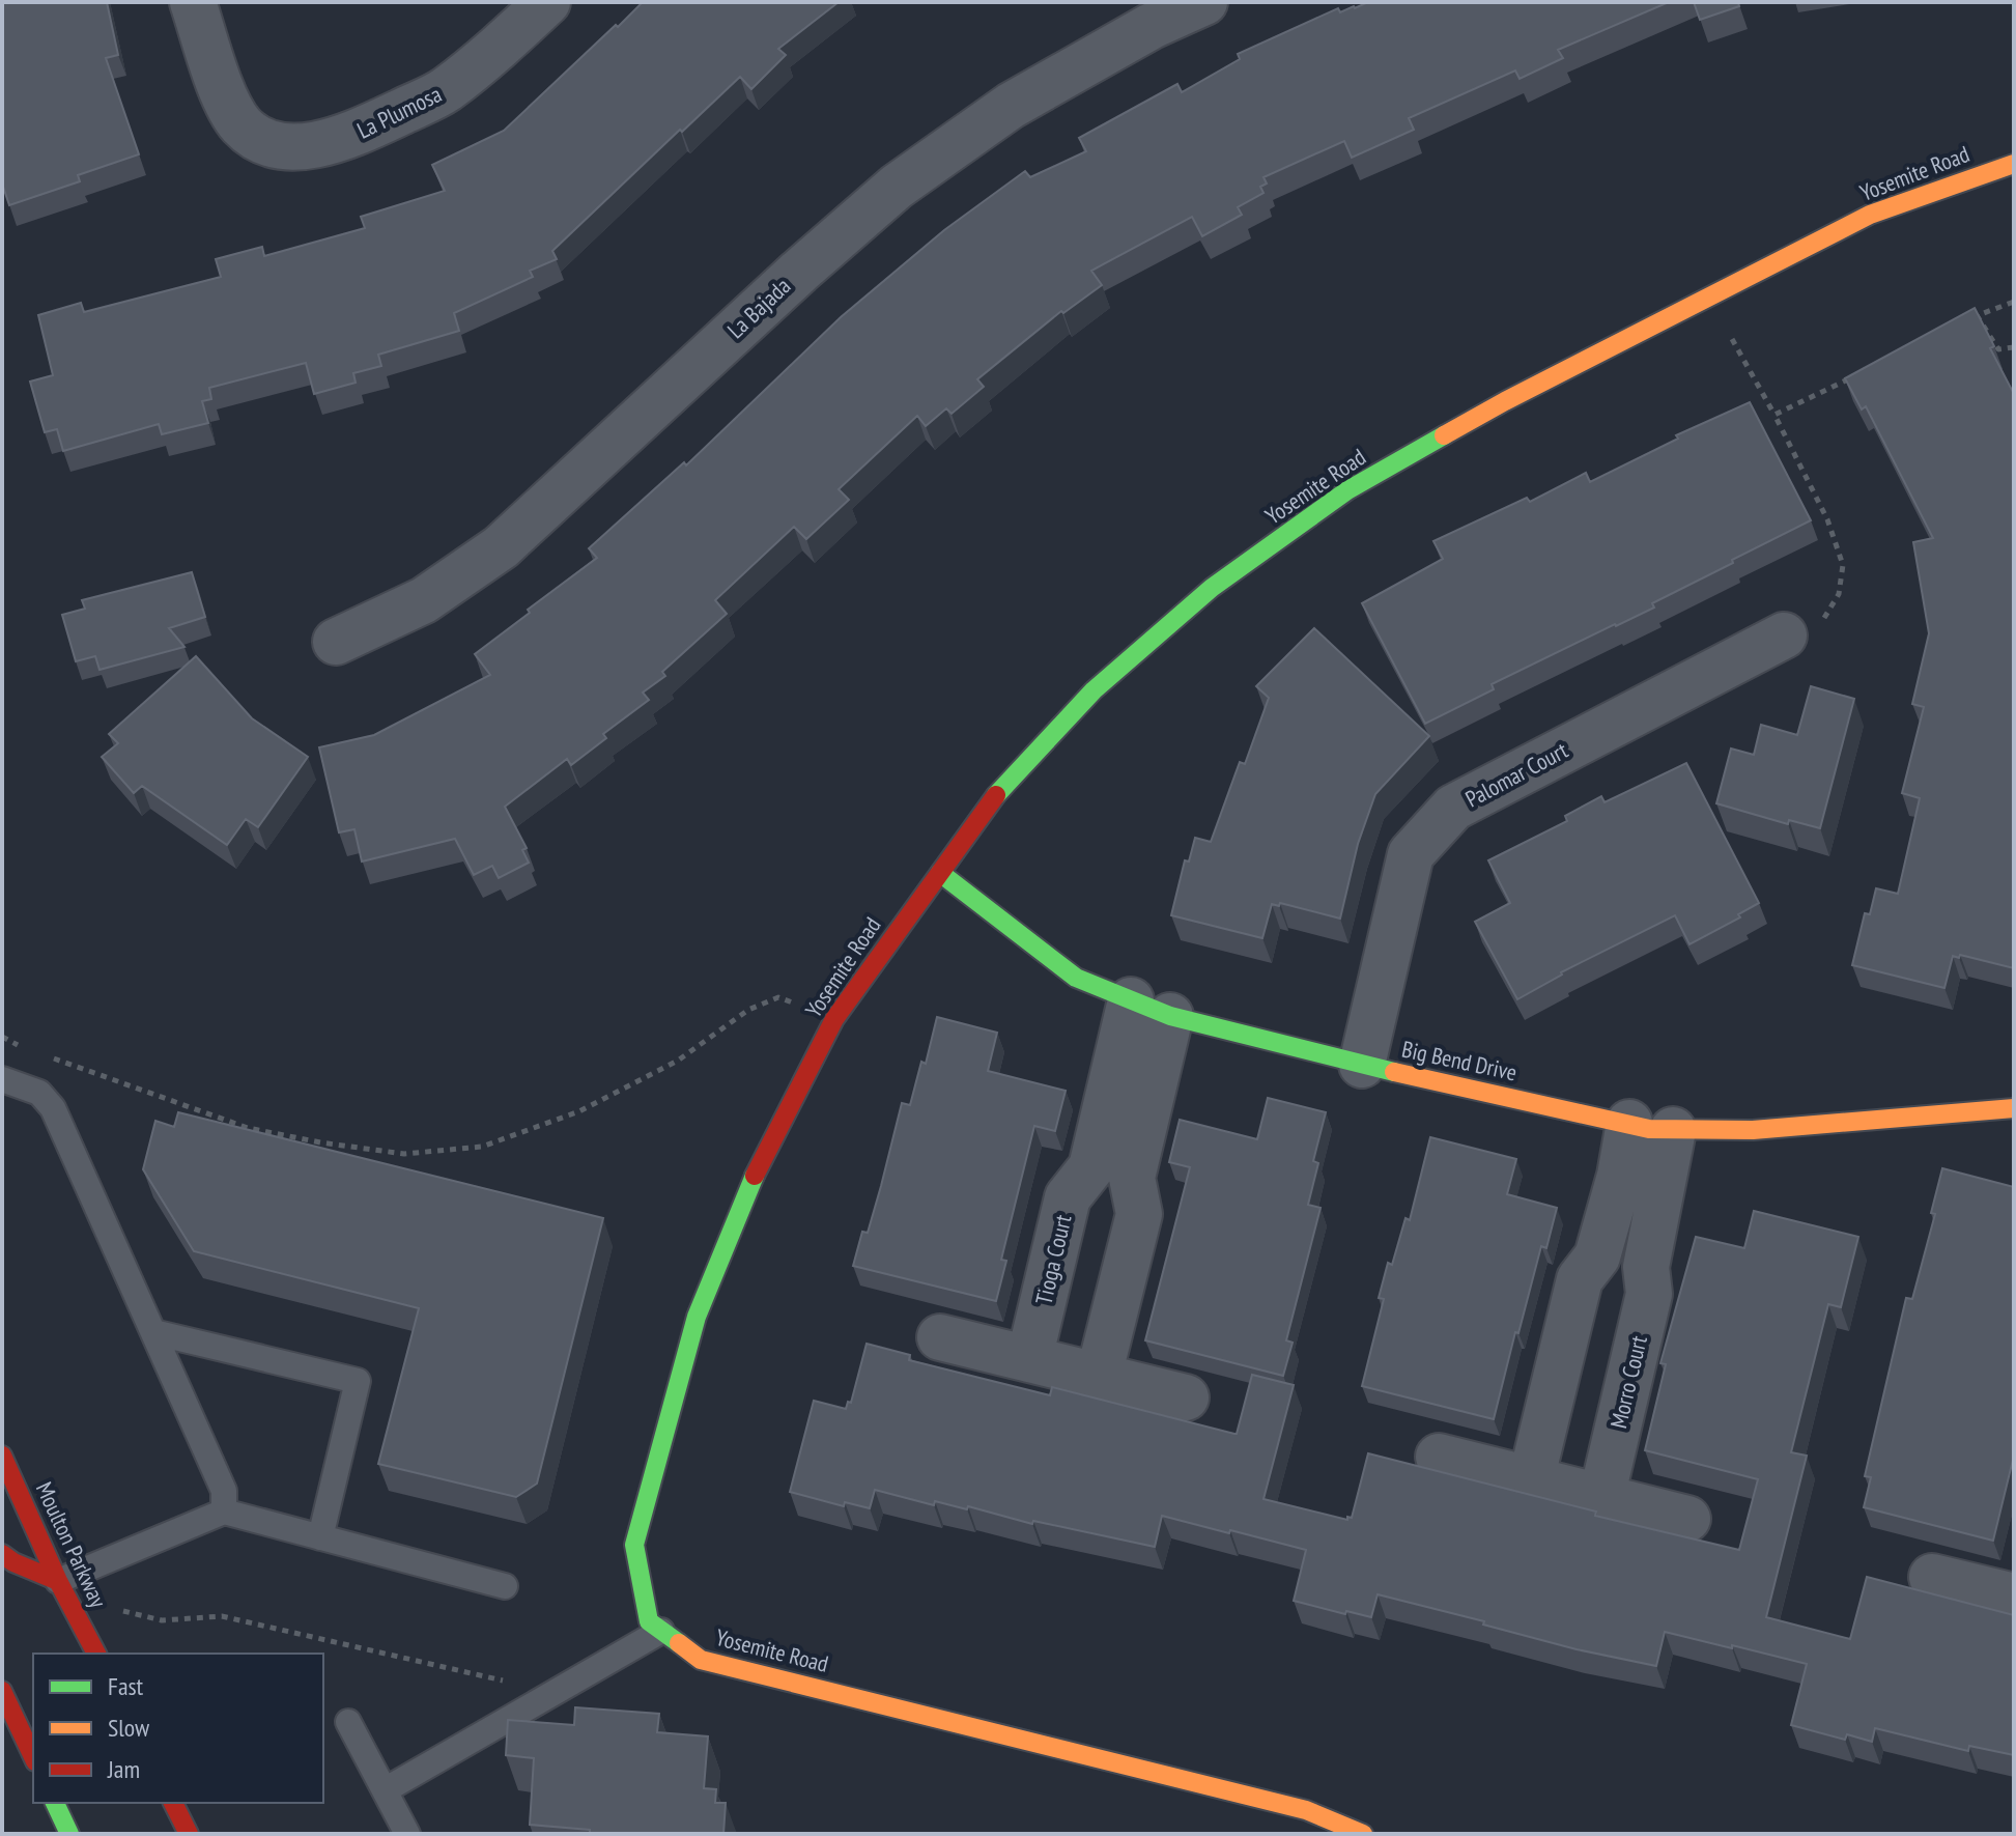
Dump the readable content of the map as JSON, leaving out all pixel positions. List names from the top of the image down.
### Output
{
  "streets": {
    "street": [
      "La Plumosa",
      "Yosemite Road",
      "La Bajada",
      "Palomar Court",
      "Big Bend Drive",
      "Tioga Court",
      "Morro Court",
      "Moulton Parkway"
    ]
  },
  "crossings": [
    ["Yosemite Road", "Big Bend Drive"],
    ["Palomar Court", "Big Bend Drive"],
    ["Big Bend Drive", "Tioga Court"],
    ["Big Bend Drive", "Morro Court"]
  ],
  "legend": ["Fast", "Slow", "Jam"]
}
